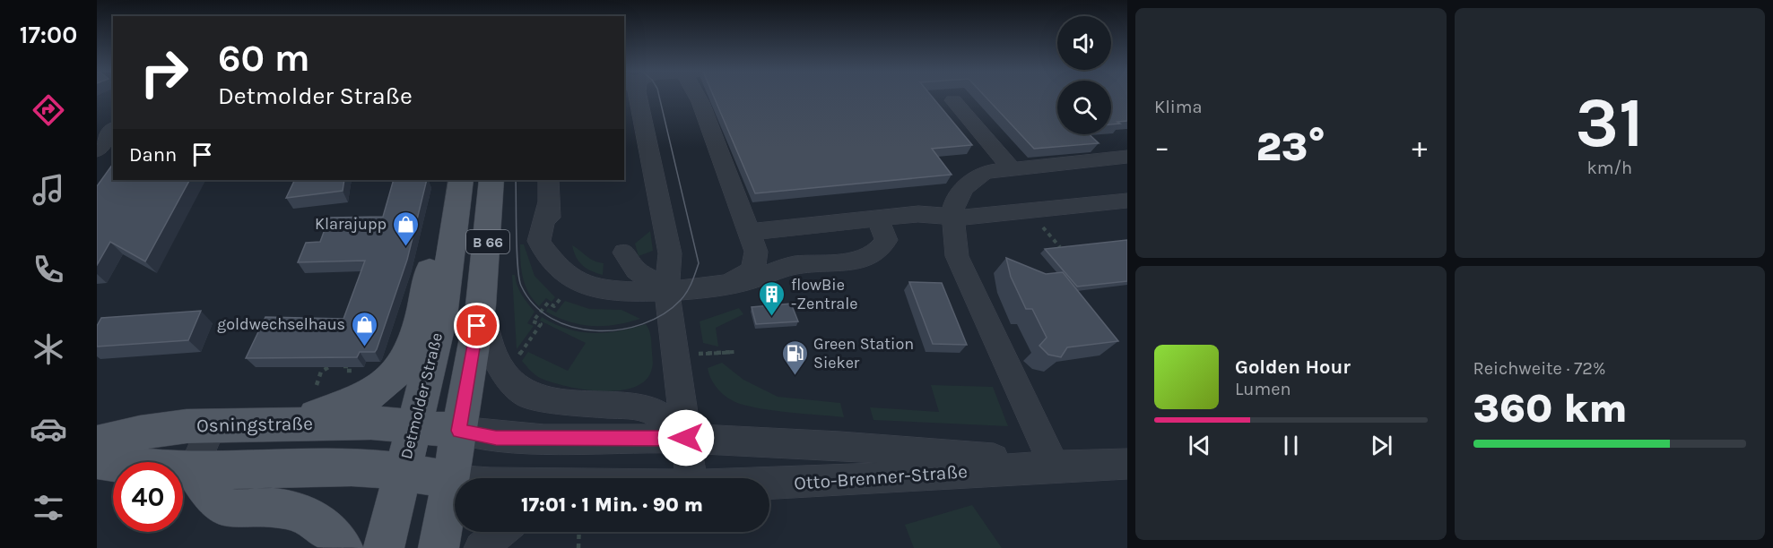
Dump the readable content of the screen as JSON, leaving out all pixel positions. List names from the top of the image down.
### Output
{
  "streets": {
    "main road": ["B 66", "Detmolder Straße", "Osningstraße"],
    "street": ["Otto-Brenner-Straße"]
  },
  "crossings": [
    ["B 66", "Detmolder Straße"],
    ["B 66", "Osningstraße"],
    ["B 66", "Otto-Brenner-Straße"],
    ["Detmolder Straße", "Osningstraße"],
    ["Osningstraße", "Otto-Brenner-Straße"]
  ],
  "places": {
    "shop": ["Klarajupp", "goldwechselhaus"],
    "building": ["flowBie -Zentrale"],
    "fuel station": ["Green Station Sieker"]
  },
  "page": {
    "tabs": "17:00",
    "tile": [
      "Klima",
      ["31", "km/h"],
      ["Reichweite · 72%", "360 km"]
    ],
    "turn": ["60 m", "Detmolder Straße"],
    "heat": ["−", "23°", "+"],
    "then": "Dann",
    "song": ["Golden Hour", "Lumen"],
    "limit": "40",
    "trip": "17:01 · 1 Min. · 90 m"
  }
}
